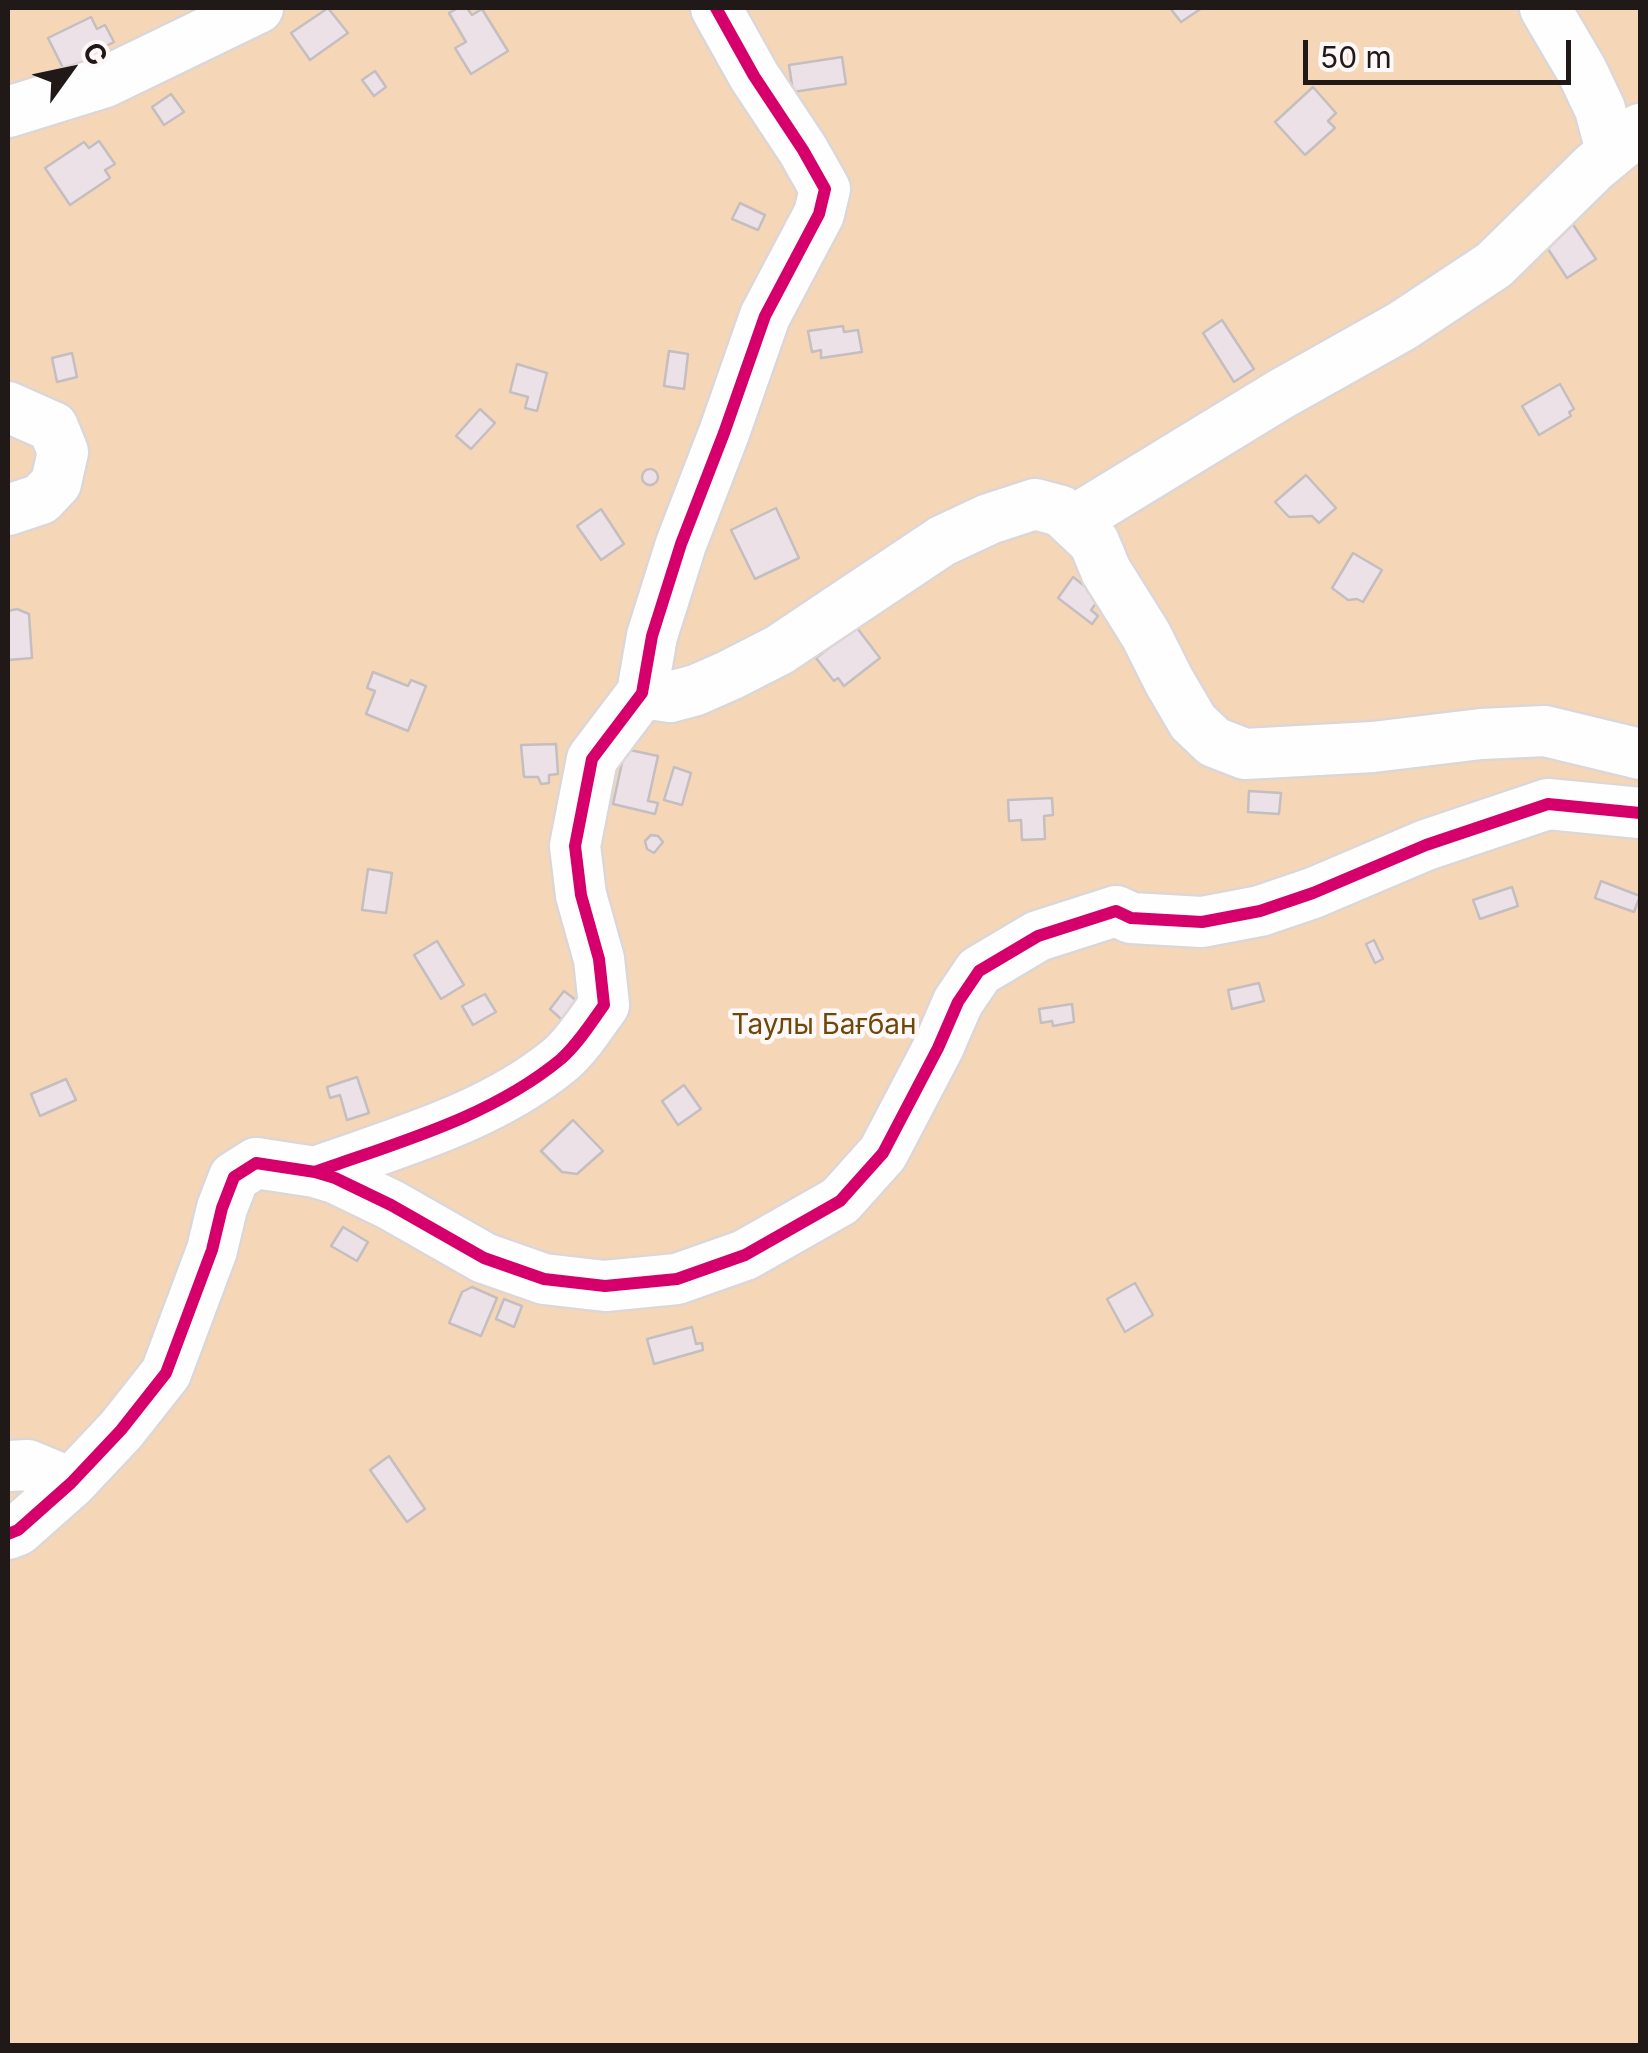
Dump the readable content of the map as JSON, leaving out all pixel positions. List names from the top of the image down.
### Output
{
  "parks": ["Таулы Бағбан"],
  "scale_bar": "50 m",
  "north": "top right"
}
